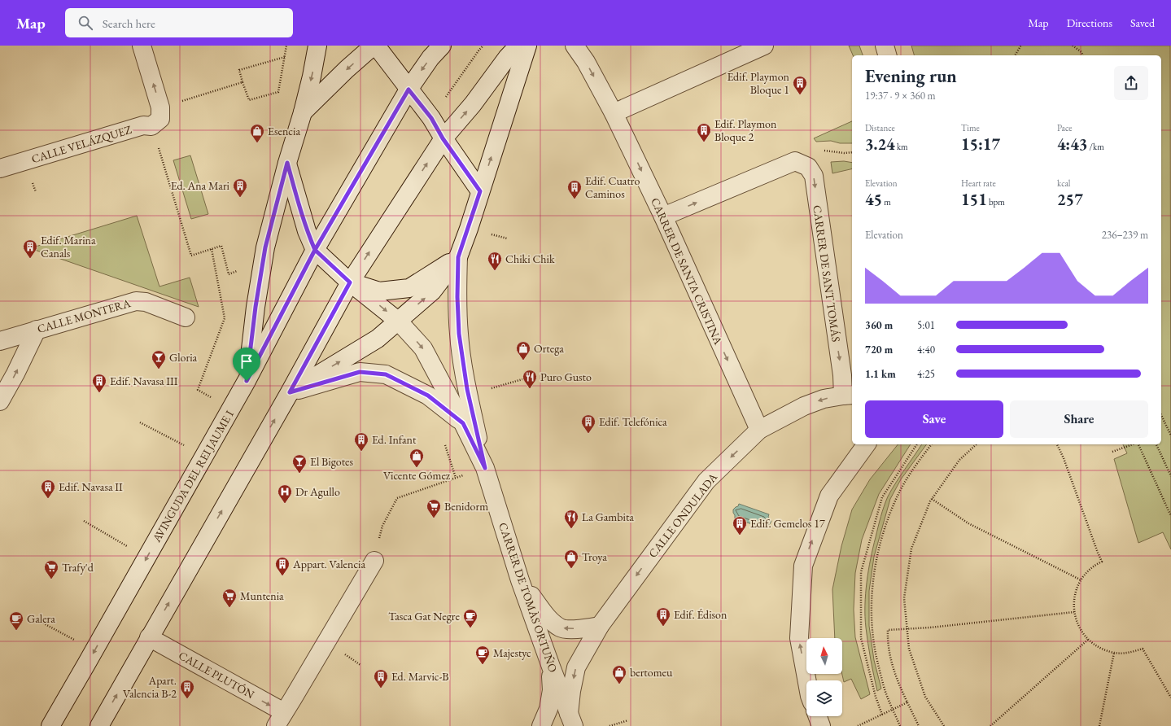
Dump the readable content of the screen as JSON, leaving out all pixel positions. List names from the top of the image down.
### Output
{
  "streets": {
    "street": [
      "CALLE VELÁZQUEZ",
      "CARRER DE SANTA CRISTINA",
      "CARRER DE SANT TOMÁS",
      "CALLE MONTERA",
      "AVINGUDA DEL REI JAUME I",
      "CALLE ONDULADA",
      "CARRER DE TOMÀS ORTUÑO",
      "CALLE PLUTÓN"
    ]
  },
  "crossings": [
    ["CARRER DE SANTA CRISTINA", "CARRER DE SANT TOMÁS"],
    ["CARRER DE SANTA CRISTINA", "CALLE ONDULADA"],
    ["CARRER DE SANT TOMÁS", "CALLE ONDULADA"],
    ["AVINGUDA DEL REI JAUME I", "CARRER DE TOMÀS ORTUÑO"],
    ["CALLE ONDULADA", "CARRER DE TOMÀS ORTUÑO"]
  ],
  "one_way": ["CARRER DE SANTA CRISTINA", "CALLE ONDULADA", "CALLE PLUTÓN"],
  "places": {
    "building": [
      "Edif. Playmon Bloque 1",
      "Edif. Playmon Bloque 2",
      "Ed. Ana Mari",
      "Edif. Cuatro Caminos",
      "Edif. Marina Canals",
      "Edif. Navasa III",
      "Edif. Telefónica",
      "Ed. Infant",
      "Edif. Navasa II",
      "Edif. Gemelos 17",
      "Appart. Valencia",
      "Edif. Édison",
      "Ed. Marvic-B",
      "Apart. Valencia B-2"
    ],
    "shop": [
      "Esencia",
      "Ortega",
      "Vicente Gómez",
      "Troya",
      "bertomeu"
    ],
    "restaurant": ["Chiki Chik", "Puro Gusto", "La Gambita"],
    "bar": ["Gloria", "El Bigotes"],
    "hospital": ["Dr Agullo"],
    "supermarket": ["Benidorm", "Trafy'd", "Muntenia"],
    "cafe": ["Tasca Gat Negre", "Galera", "Majestyc"]
  },
  "north": "top",
  "page": {
    "header": "Map",
    "search": "Search here",
    "nav": ["Map", "Directions", "Saved"],
    "heading": ["Evening run", "19:37 · 9 × 360 m"],
    "stats": [
      ["Distance", "3.24 km"],
      ["Time", "15:17"],
      ["Pace", "4:43 /km"],
      ["Elevation", "45 m"],
      ["Heart rate", "151 bpm"],
      ["kcal", "257"]
    ],
    "chart": ["Elevation", "236–239 m"],
    "list": [
      {
        "name": "360 m",
        "note": "5:01"
      },
      {
        "name": "720 m",
        "note": "4:40"
      },
      {
        "name": "1.1 km",
        "note": "4:25"
      }
    ],
    "buttons": ["Save", "Share"]
  }
}
